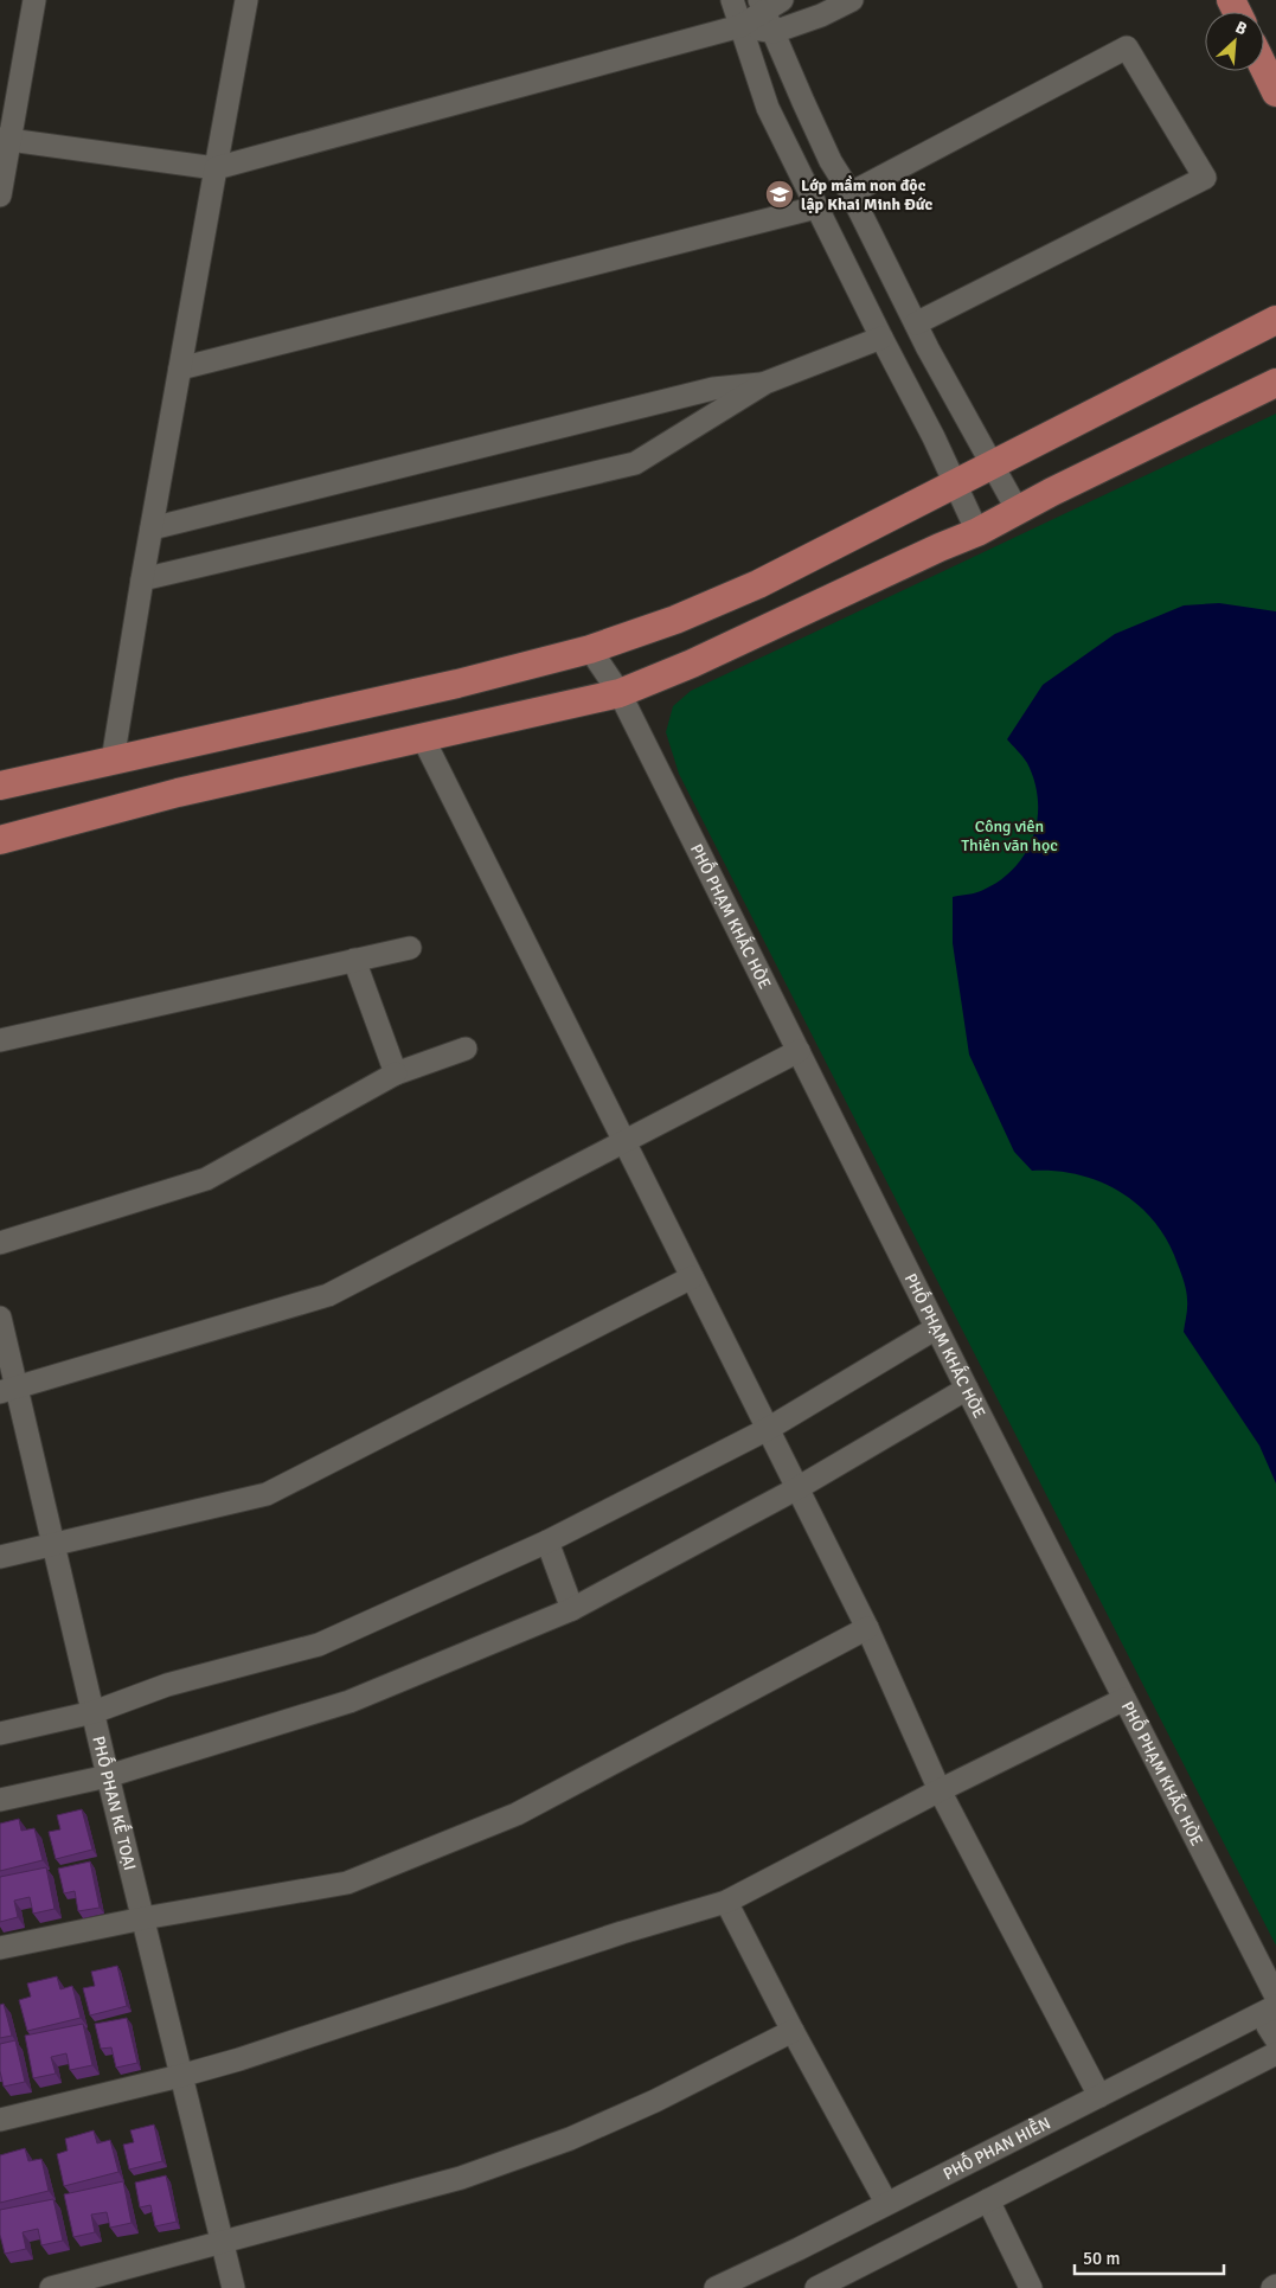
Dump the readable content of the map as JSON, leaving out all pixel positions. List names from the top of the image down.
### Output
{
  "streets": {
    "street": ["PHỐ PHẠM KHẮC HÒE", "PHỐ PHAN KẾ TOẠI", "PHỐ PHAN HIỀN"]
  },
  "parks": ["Công viên Thiên văn học"],
  "places": {
    "school or university": ["Lớp mầm non độc lập Khai Minh Đức"]
  },
  "scale_bar": "50 m",
  "north": "top right"
}
